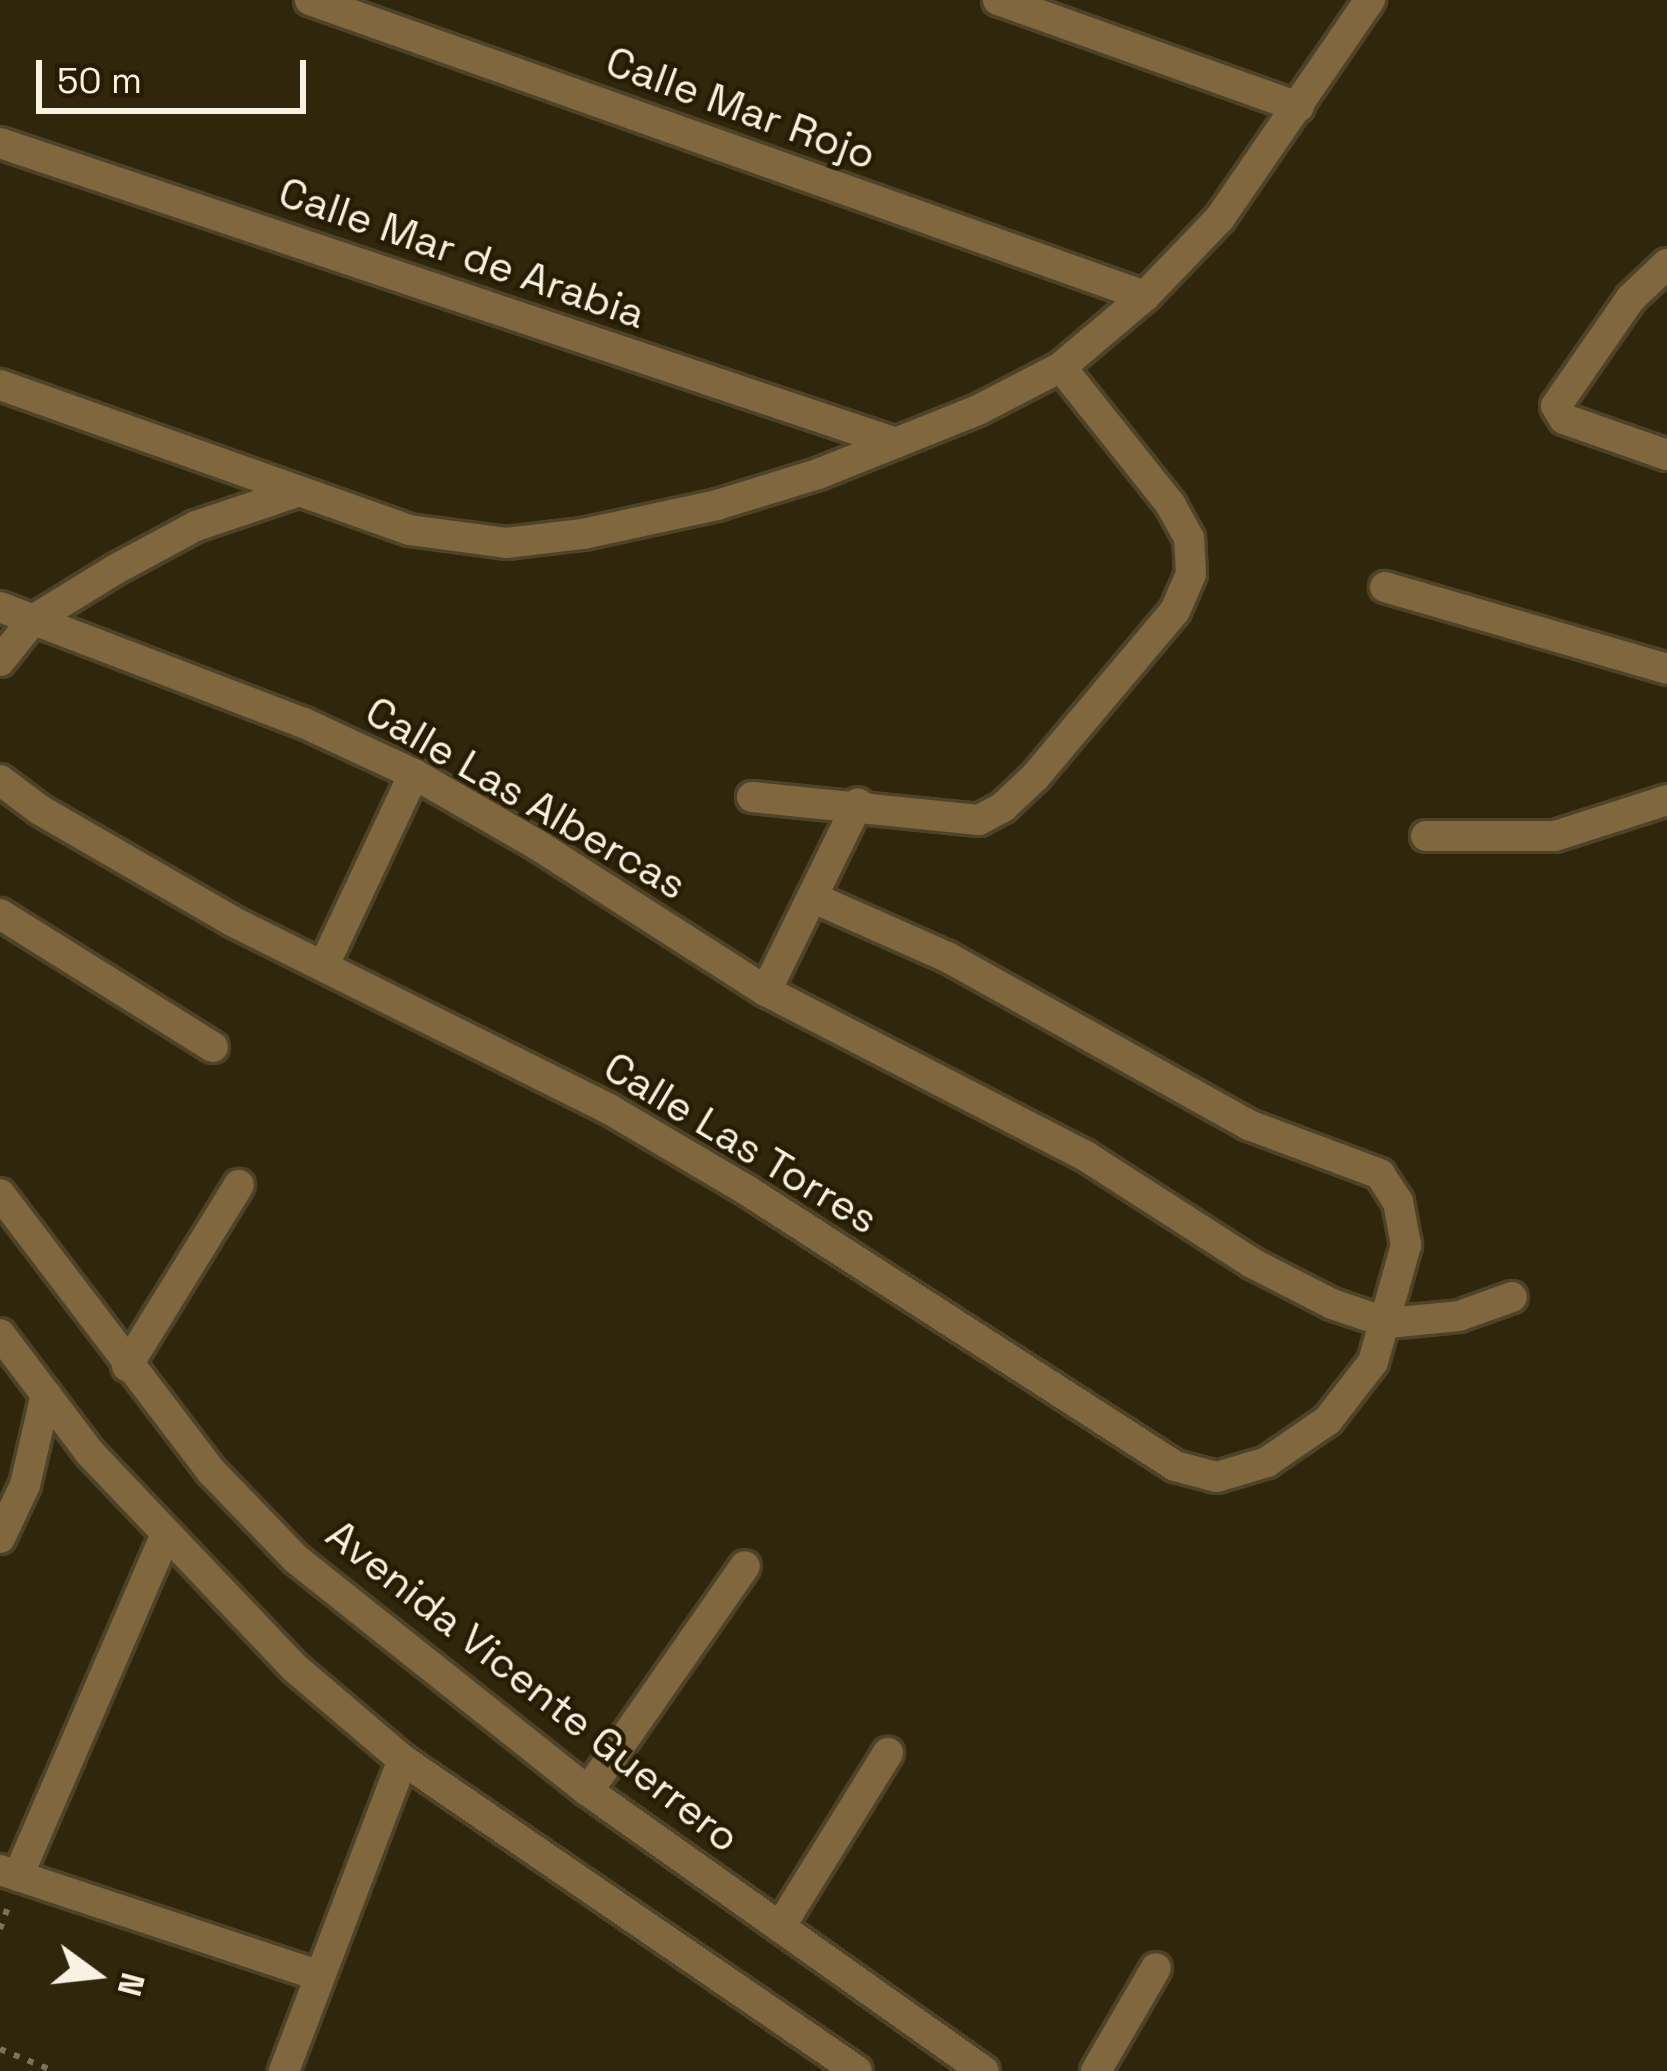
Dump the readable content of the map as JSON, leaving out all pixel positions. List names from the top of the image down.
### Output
{
  "streets": {
    "street": [
      "Calle Mar Rojo",
      "Calle Mar de Arabia",
      "Calle Las Albercas",
      "Calle Las Torres",
      "Avenida Vicente Guerrero"
    ]
  },
  "crossings": [
    ["Calle Las Albercas", "Calle Las Torres"]
  ],
  "scale_bar": "50 m",
  "north": "right"
}
